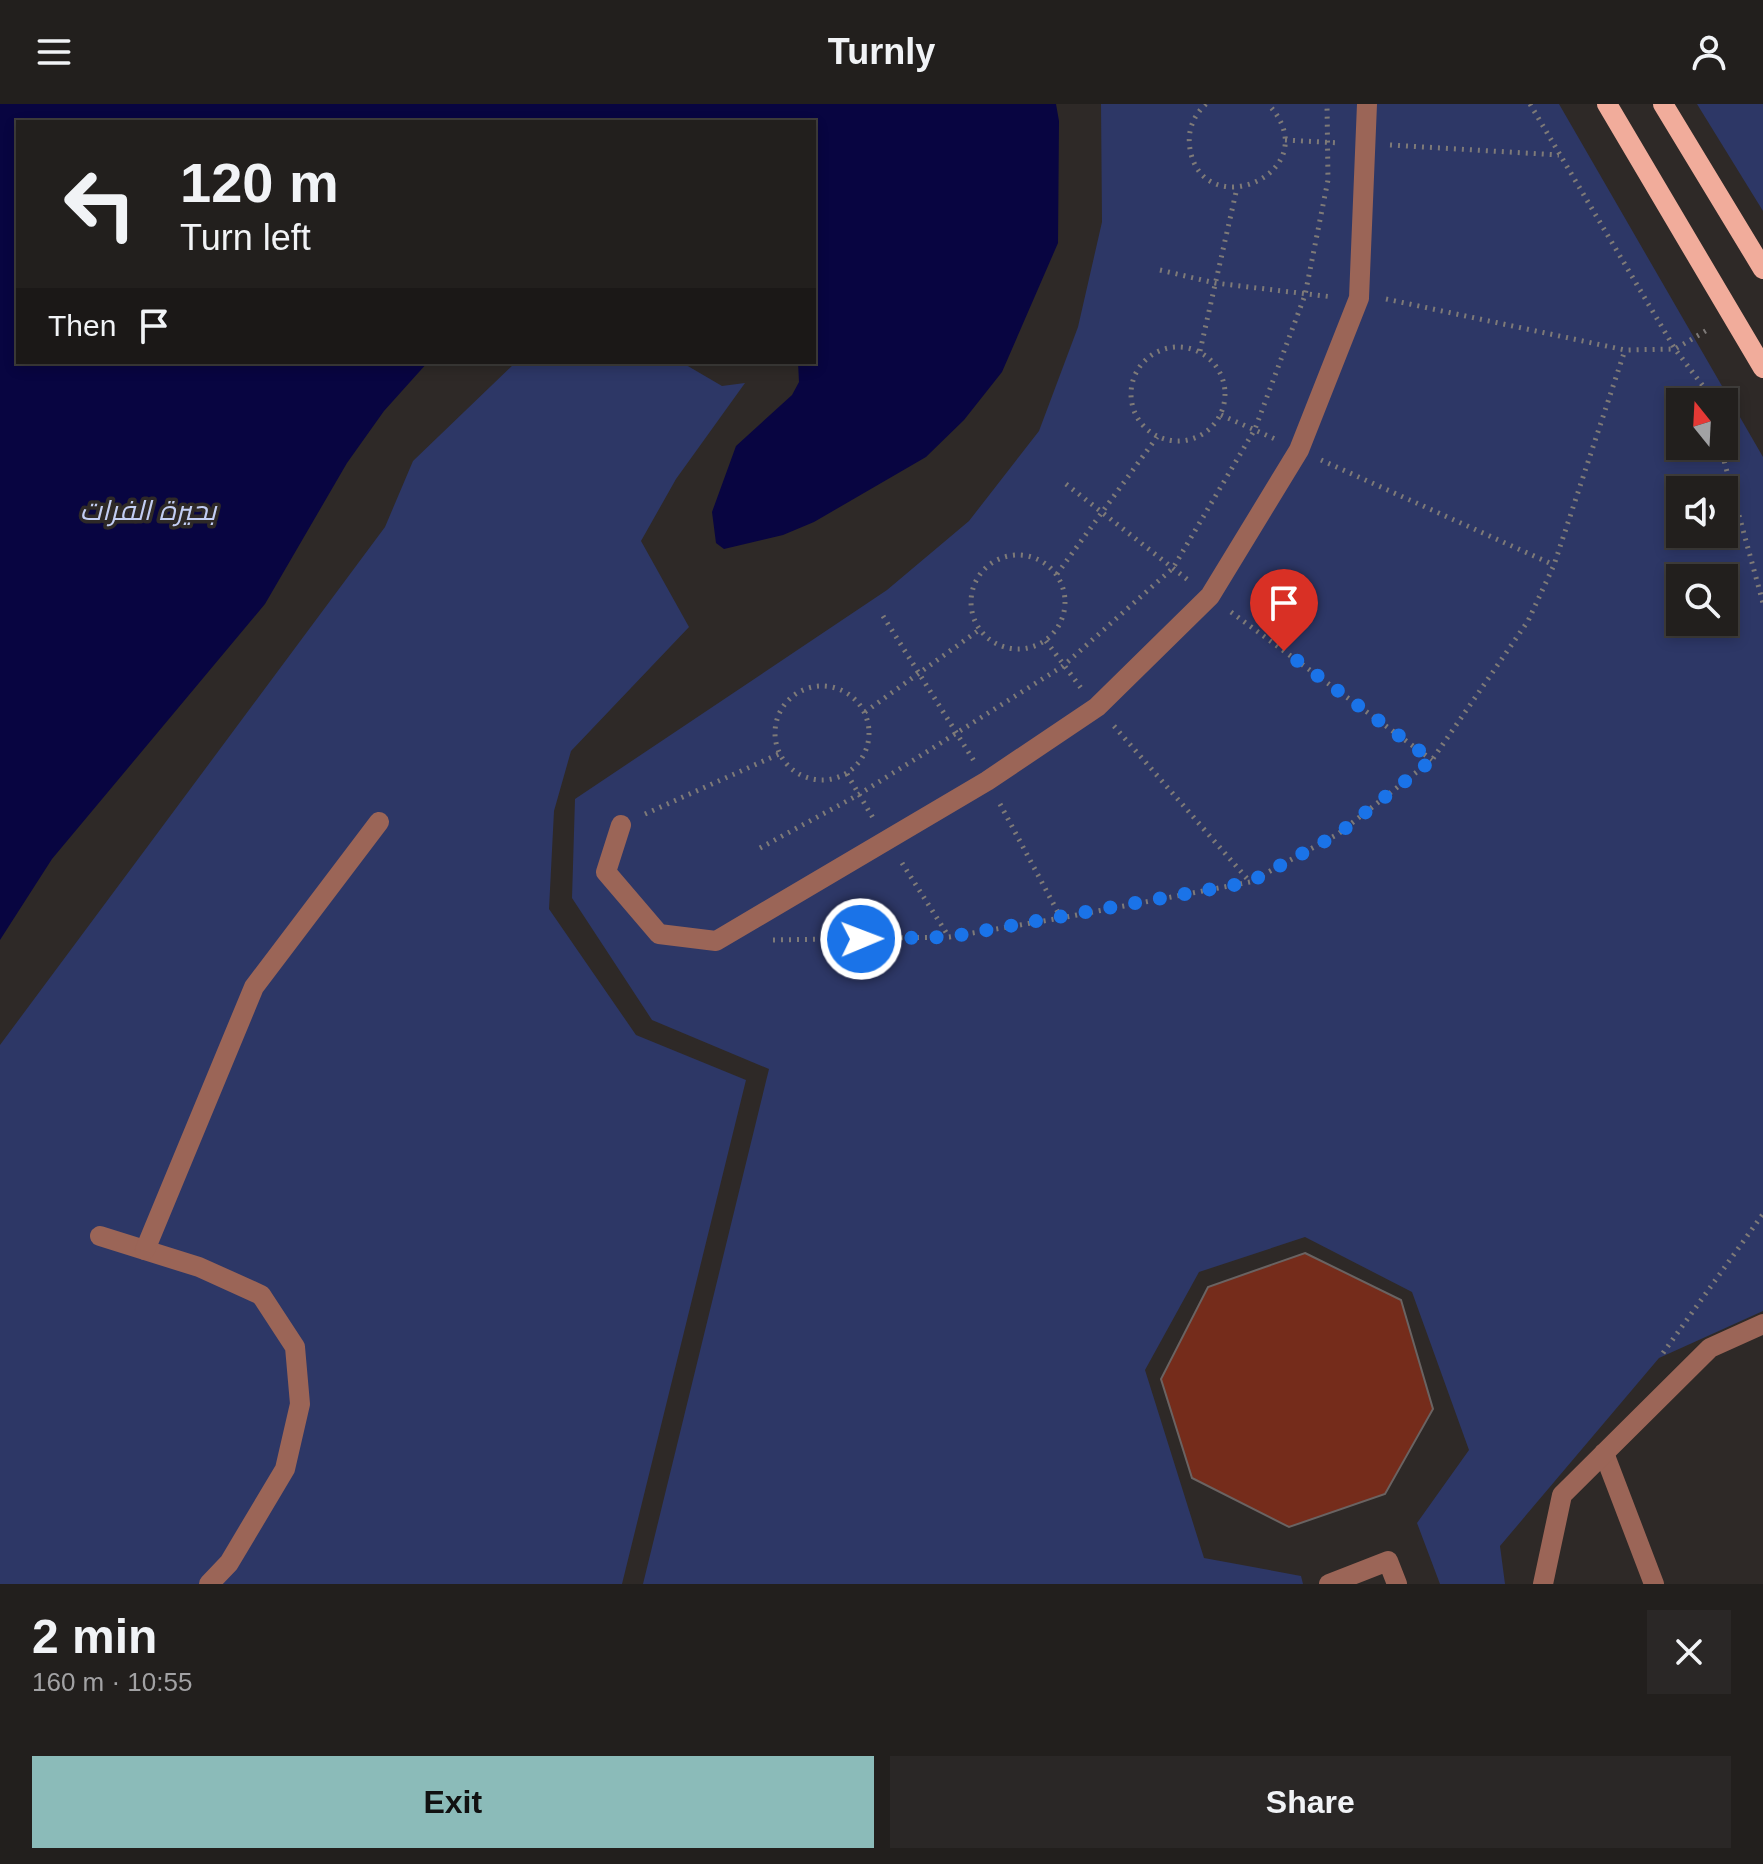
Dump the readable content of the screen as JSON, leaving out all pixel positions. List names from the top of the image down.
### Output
{
  "water": ["بحيرة الفرات"],
  "north": "top",
  "page": {
    "header": "Turnly",
    "turn": ["120 m", "Turn left"],
    "then": "Then",
    "heading": ["2 min", "160 m · 10:55"],
    "buttons": ["Exit", "Share"]
  }
}
